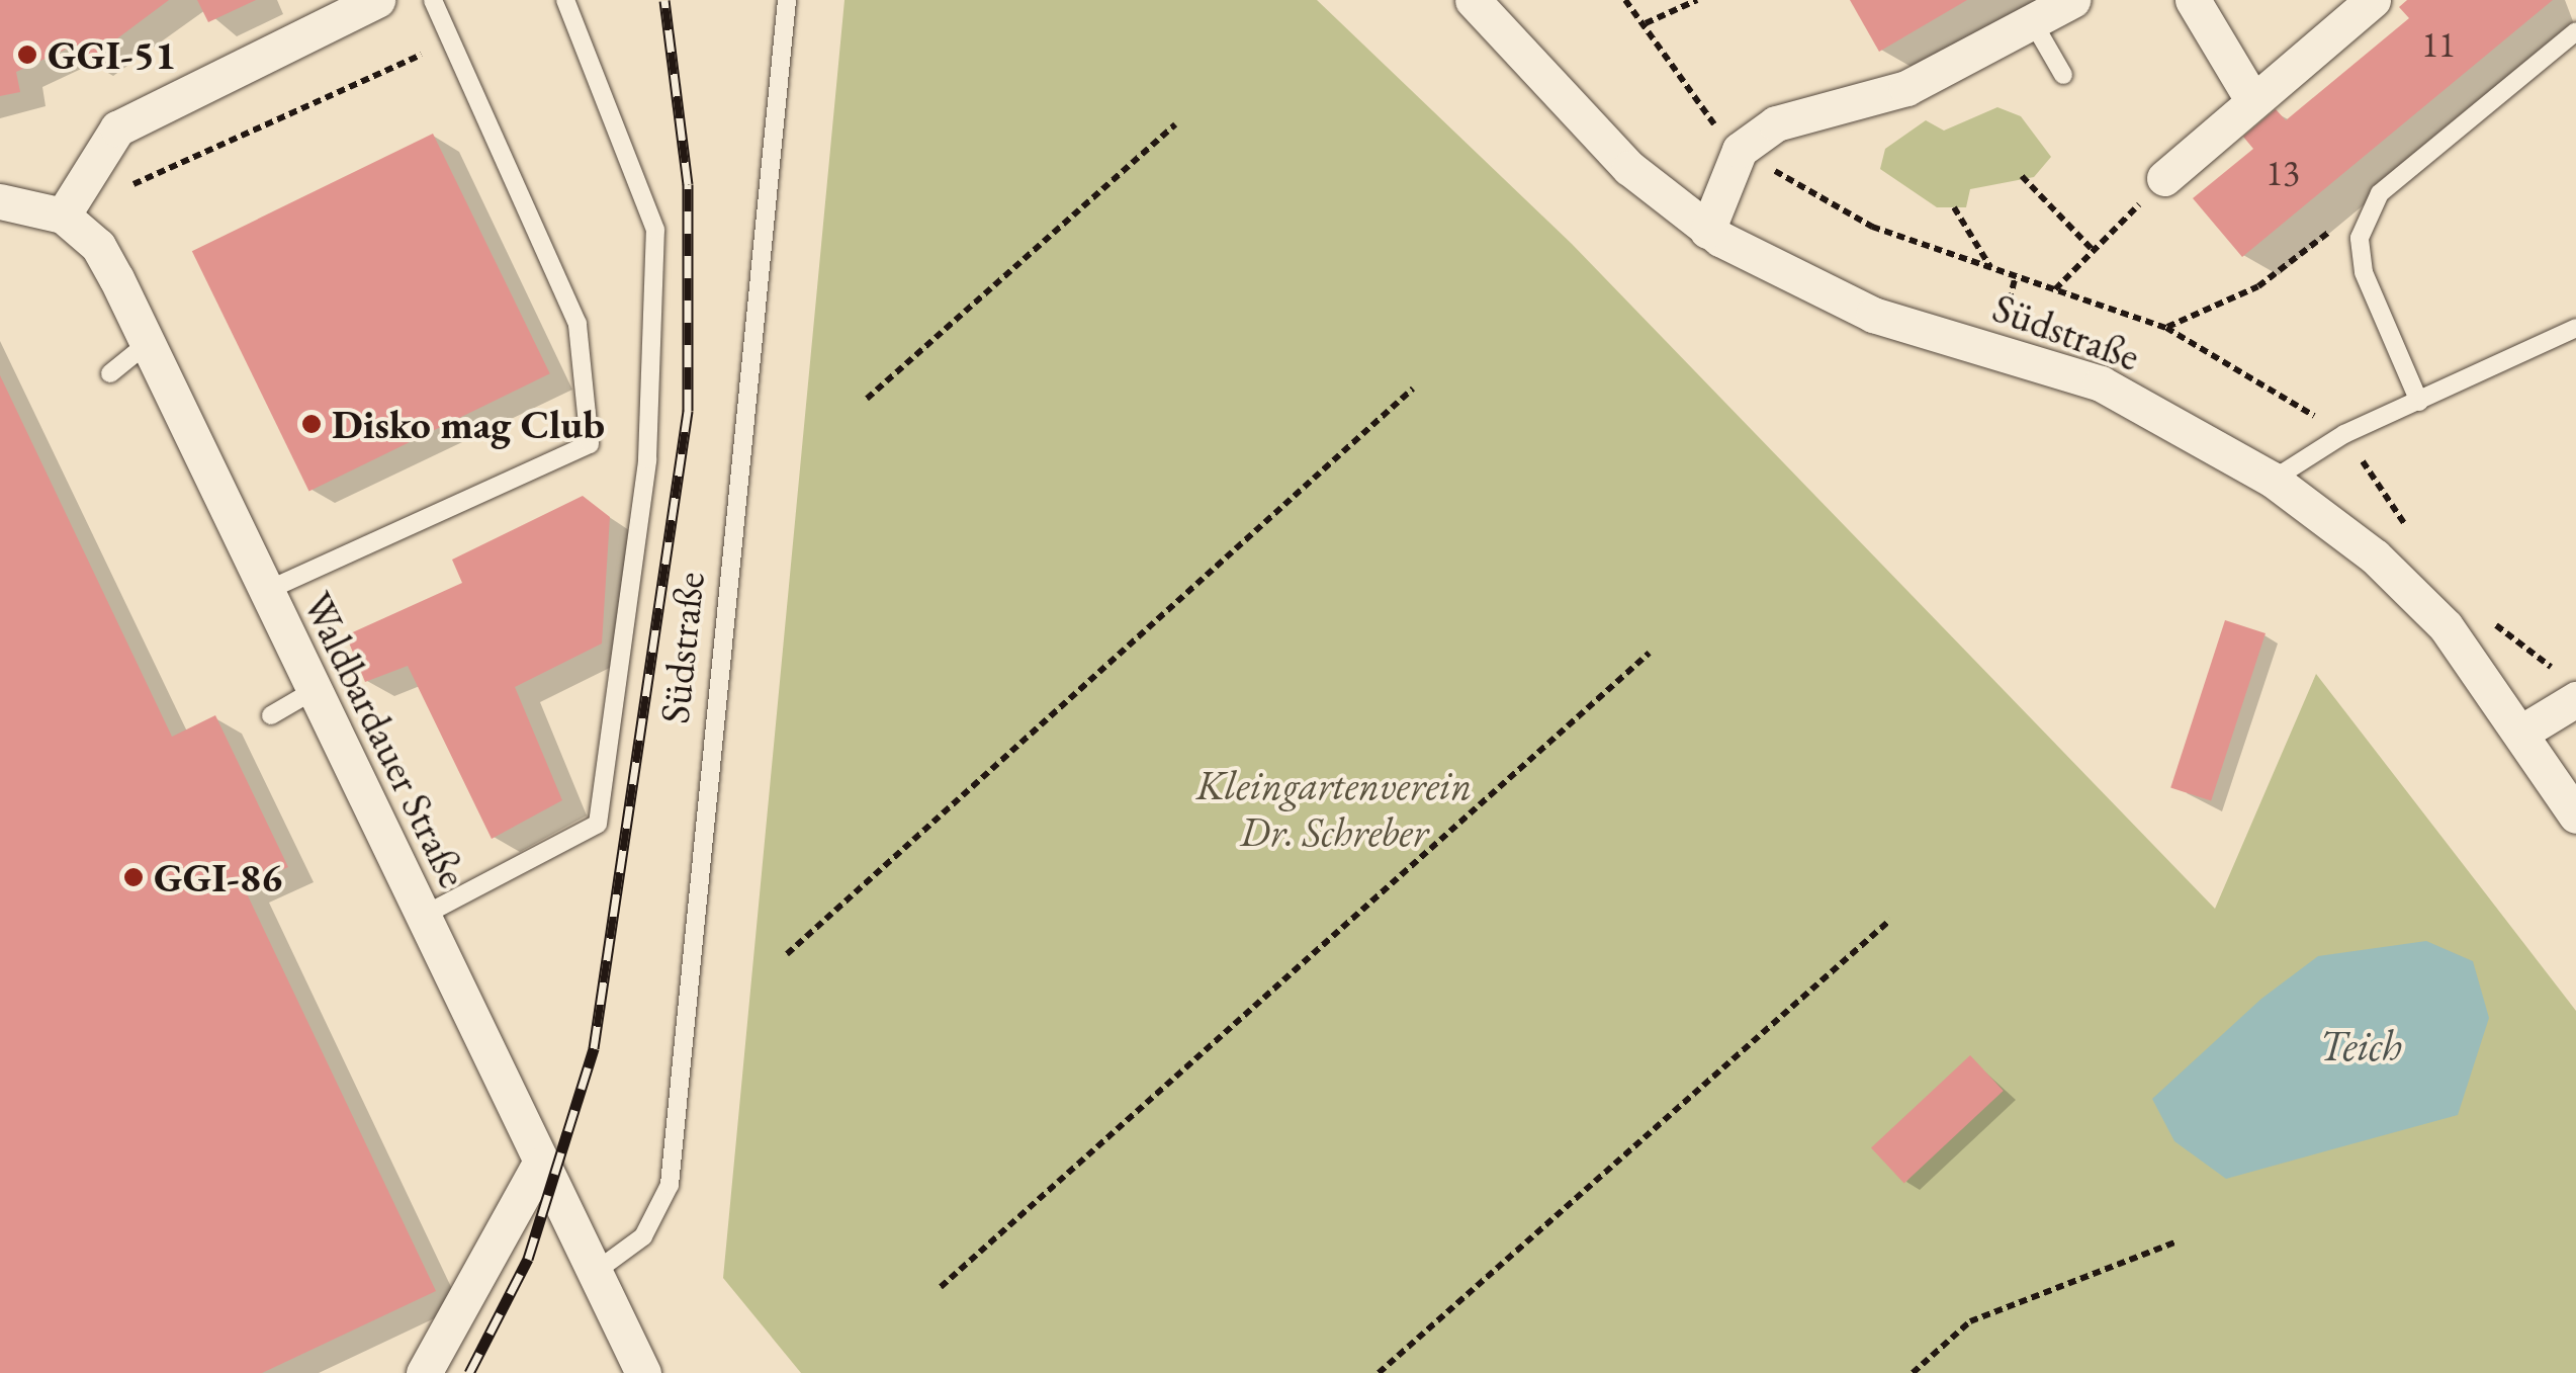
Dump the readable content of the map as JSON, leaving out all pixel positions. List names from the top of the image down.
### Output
{
  "streets": {
    "street": ["Südstraße", "Waldbardauer Straße"]
  },
  "crossings": [
    ["Südstraße", "Waldbardauer Straße"]
  ],
  "water": ["Teich"],
  "parks": ["Kleingartenverein Dr. Schreber"],
  "places": ["GGI-51", "Disko mag Club", "GGI-86"],
  "house_numbers": ["11", "13"]
}
